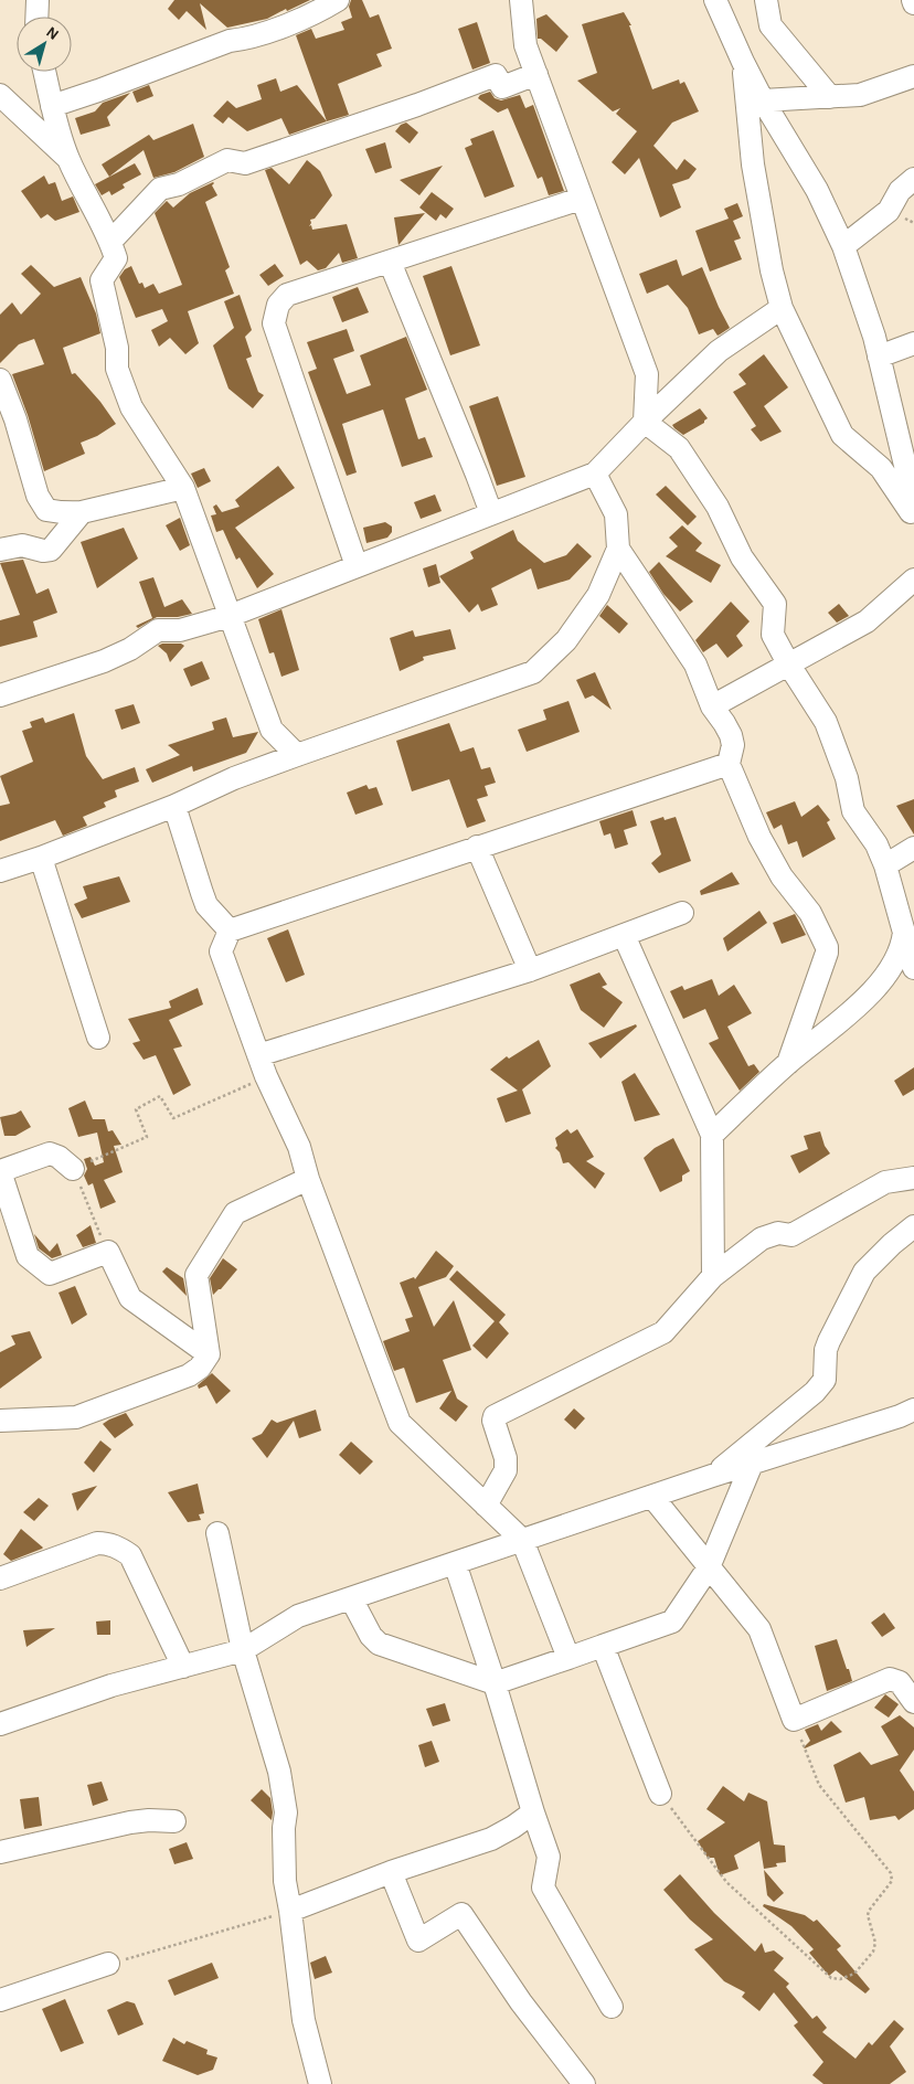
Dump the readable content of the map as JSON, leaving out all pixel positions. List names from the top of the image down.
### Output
{
  "north": "top right"
}
